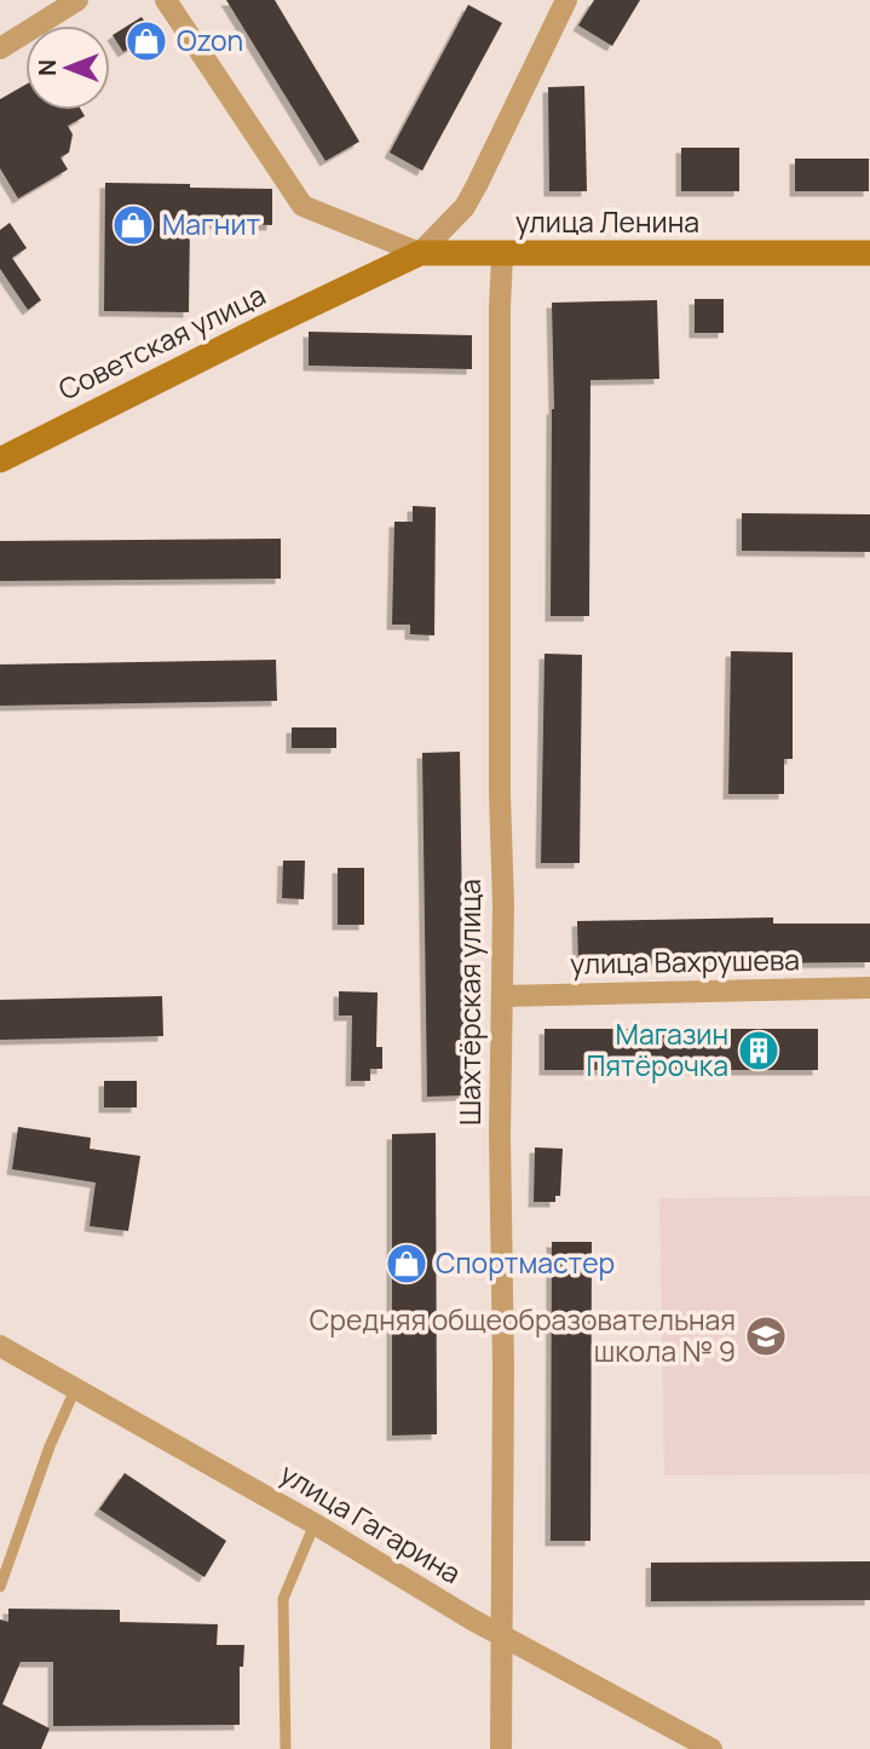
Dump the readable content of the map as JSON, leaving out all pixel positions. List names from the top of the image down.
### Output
{
  "streets": {
    "main road": ["улица Ленина", "Советская улица"],
    "street": ["улица Вахрушева", "Шахтёрская улица", "улица Гагарина"]
  },
  "crossings": [
    ["улица Ленина", "Советская улица"],
    ["улица Ленина", "Шахтёрская улица"],
    ["улица Вахрушева", "Шахтёрская улица"],
    ["Шахтёрская улица", "улица Гагарина"]
  ],
  "places": {
    "shop": ["Ozon", "Магнит", "Спортмастер"],
    "building": ["Магазин Пятёрочка"],
    "school or university": ["Средняя общеобразовательная школа № 9"]
  },
  "north": "left"
}
